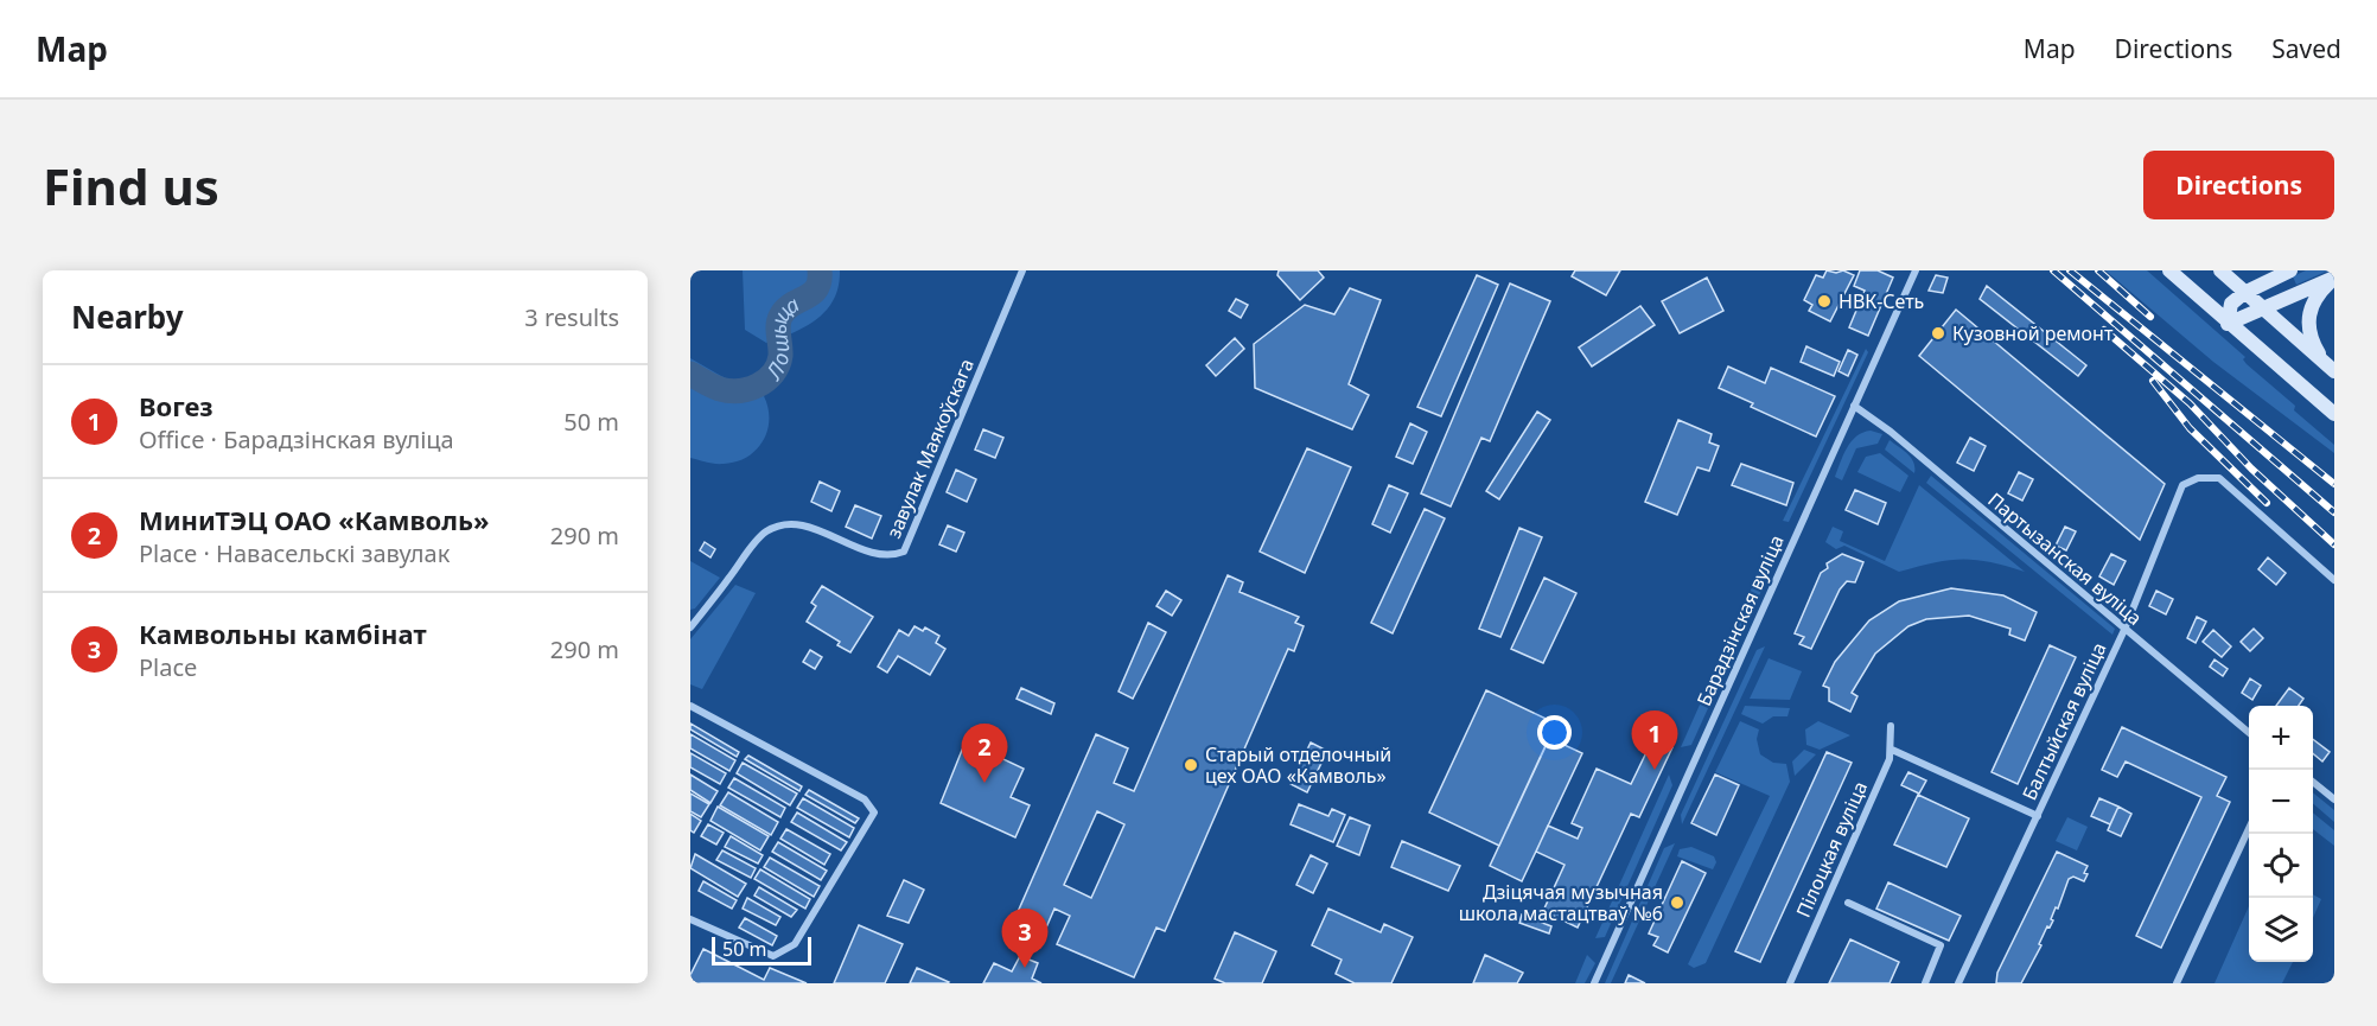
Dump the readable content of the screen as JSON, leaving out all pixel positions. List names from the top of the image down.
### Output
{
  "streets": {
    "street": [
      "завулак Маякоўскага",
      "Партызанская вуліца",
      "Барадзінская вуліца",
      "Балтыйская вуліца",
      "Пілоцкая вуліца"
    ]
  },
  "crossings": [
    ["Партызанская вуліца", "Барадзінская вуліца"],
    ["Партызанская вуліца", "Балтыйская вуліца"]
  ],
  "water": ["Лошыца"],
  "places": [
    "НВК-Сеть",
    "Кузовной ремонт",
    "Старый отделочный цех ОАО «Камволь»",
    "Дзіцячая музычная школа мастацтваў №6"
  ],
  "scale_bar": "50 m",
  "page": {
    "header": "Map",
    "nav": ["Map", "Directions", "Saved"],
    "buttons": "Directions",
    "title": "Find us",
    "heading": ["Nearby", "3 results"],
    "list": [
      {
        "mark": "1",
        "name": "Вогез",
        "note": "Office · Барадзінская вуліца",
        "value": "50 m"
      },
      {
        "mark": "2",
        "name": "МиниТЭЦ ОАО «Камволь»",
        "note": "Place · Навасельскі завулак",
        "value": "290 m"
      },
      {
        "mark": "3",
        "name": "Камвольны камбінат",
        "note": "Place",
        "value": "290 m"
      }
    ],
    "map_buttons": ["+", "−"],
    "pins": ["1", "2", "3"],
    "scale": "50 m"
  }
}
